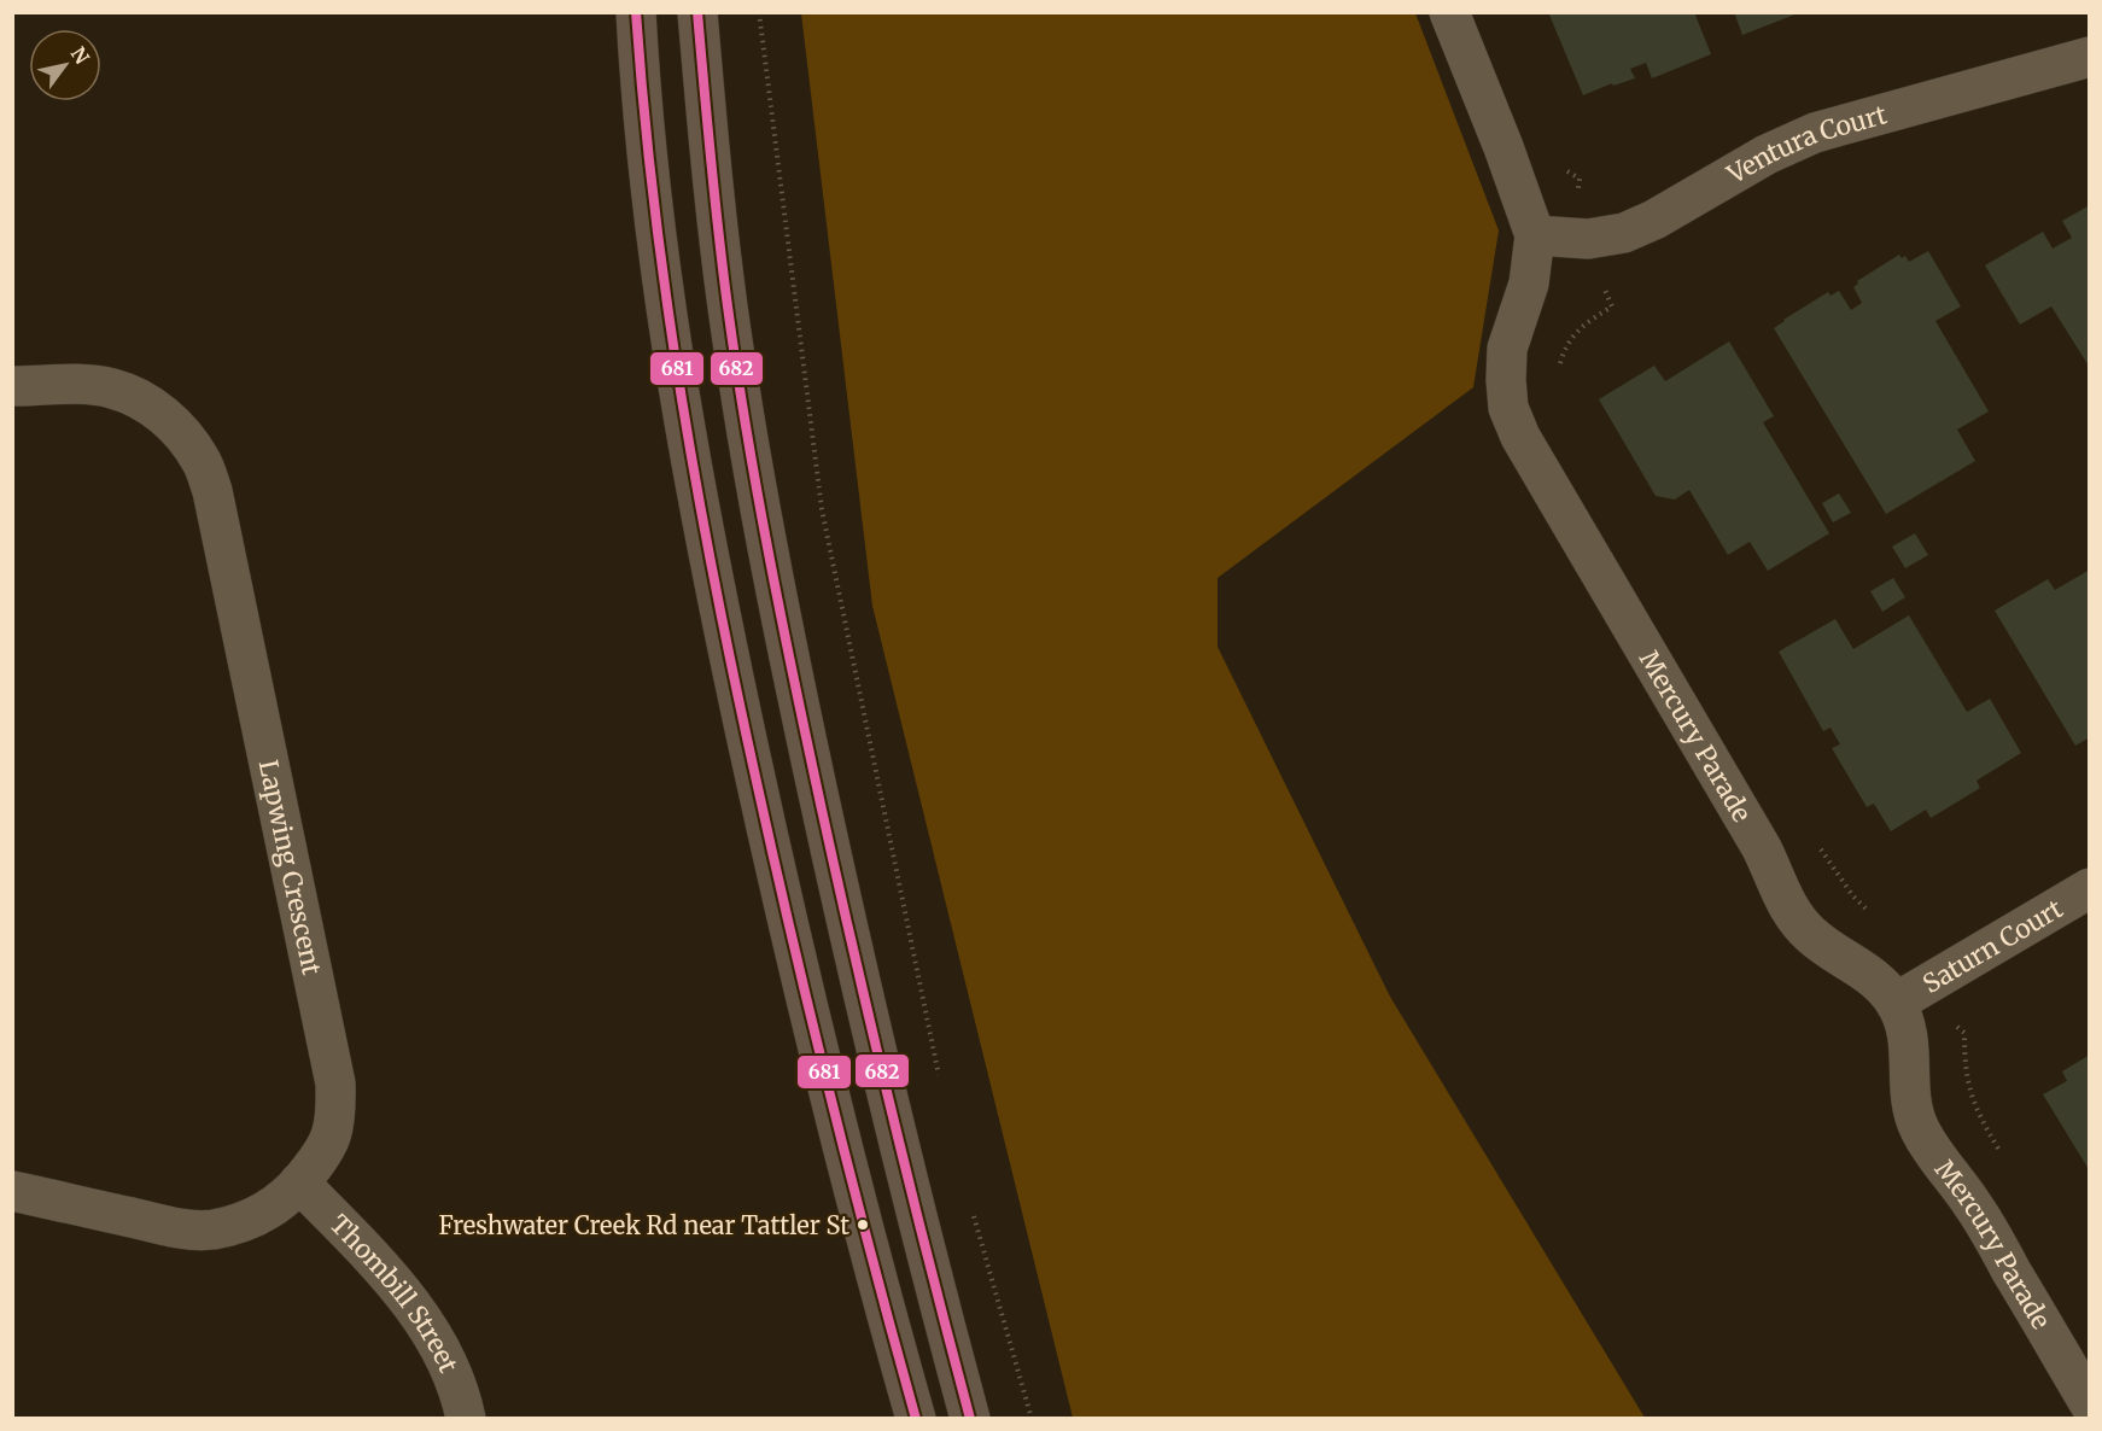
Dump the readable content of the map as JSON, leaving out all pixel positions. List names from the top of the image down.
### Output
{
  "streets": {
    "street": [
      "Ventura Court",
      "Mercury Parade",
      "Lapwing Crescent",
      "Saturn Court",
      "Thombill Street"
    ]
  },
  "crossings": [
    ["Ventura Court", "Mercury Parade"],
    ["Mercury Parade", "Saturn Court"],
    ["Lapwing Crescent", "Thombill Street"]
  ],
  "places": ["Freshwater Creek Rd near Tattler St"],
  "lines": ["transit line 681", "transit line 682"],
  "north": "top right"
}
